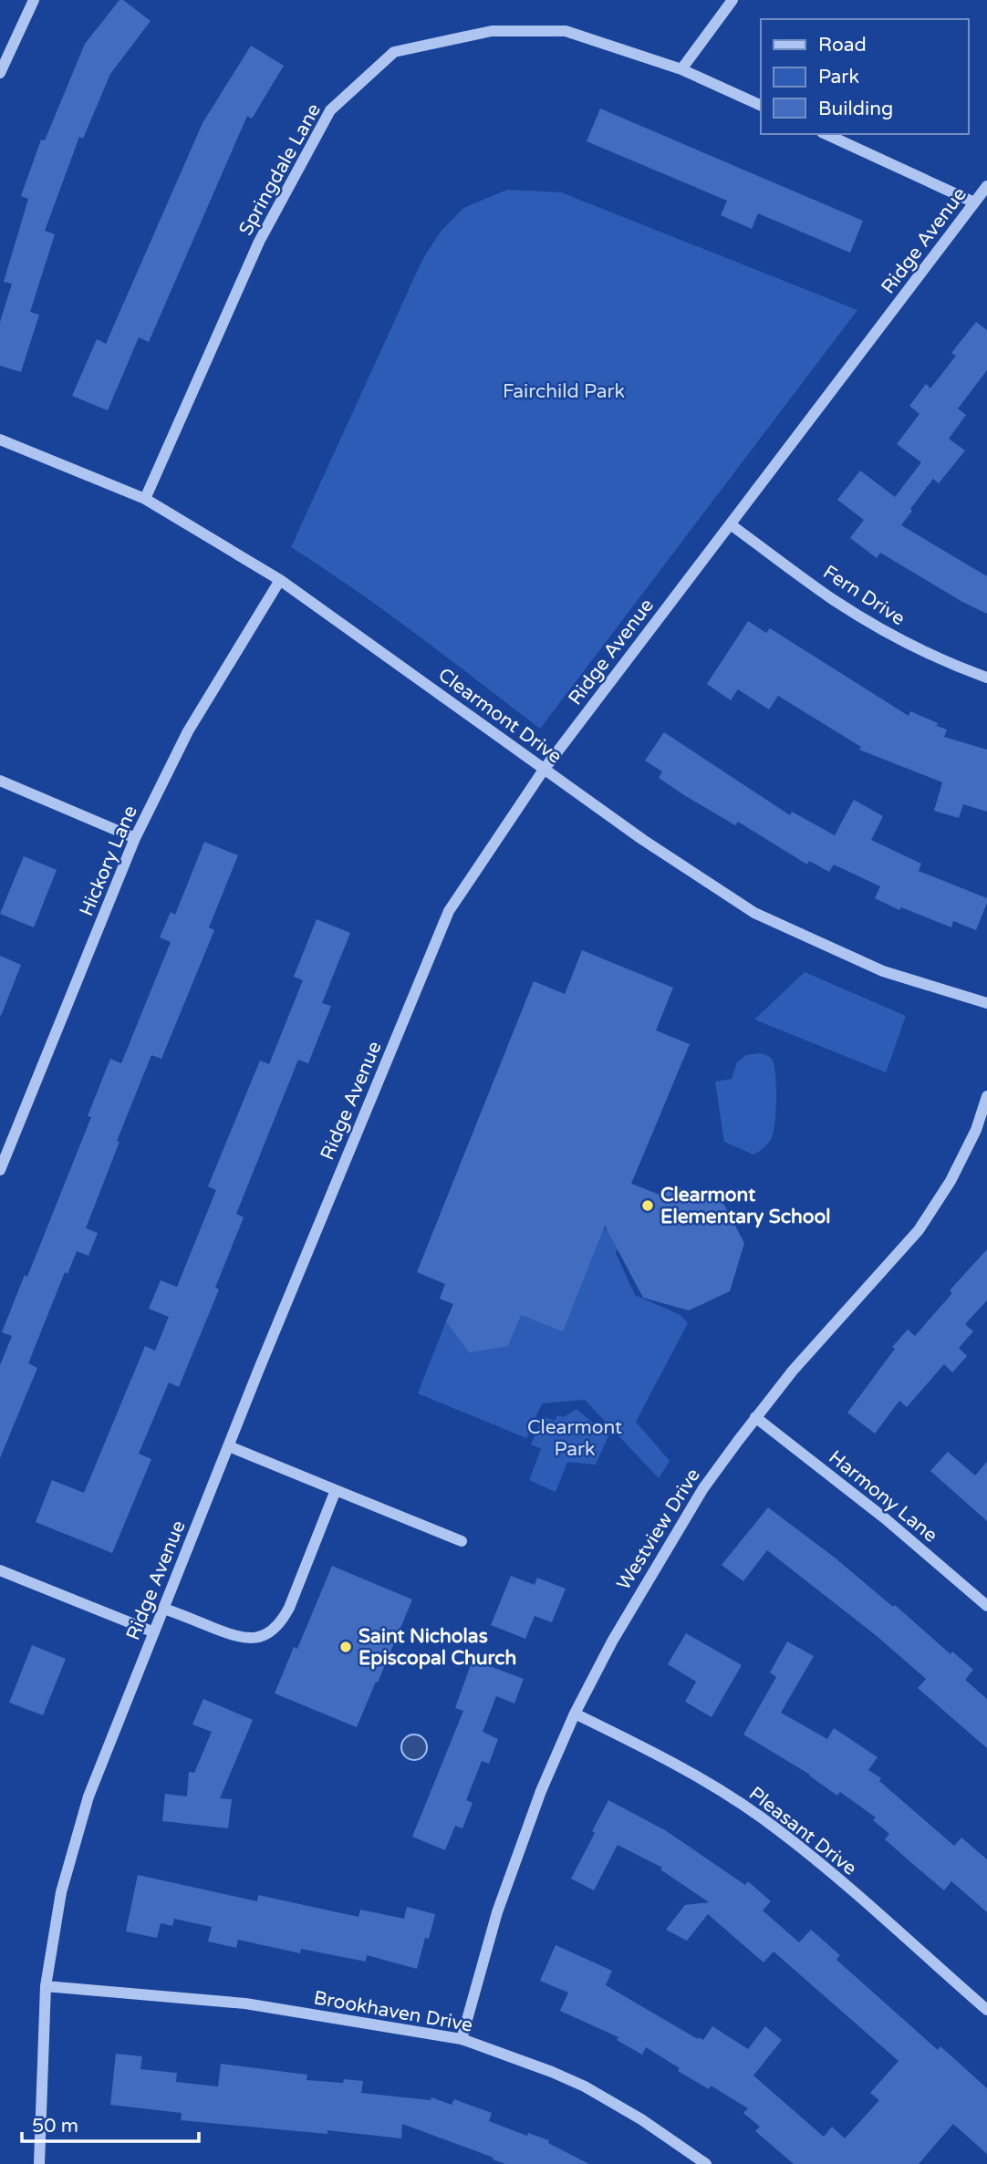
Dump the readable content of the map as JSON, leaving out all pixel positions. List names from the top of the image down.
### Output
{
  "streets": {
    "street": [
      "Springdale Lane",
      "Ridge Avenue",
      "Fern Drive",
      "Clearmont Drive",
      "Hickory Lane",
      "Harmony Lane",
      "Westview Drive",
      "Pleasant Drive",
      "Brookhaven Drive"
    ]
  },
  "crossings": [
    ["Springdale Lane", "Clearmont Drive"],
    ["Ridge Avenue", "Fern Drive"],
    ["Ridge Avenue", "Clearmont Drive"],
    ["Ridge Avenue", "Brookhaven Drive"],
    ["Clearmont Drive", "Hickory Lane"],
    ["Harmony Lane", "Westview Drive"],
    ["Westview Drive", "Pleasant Drive"],
    ["Westview Drive", "Brookhaven Drive"]
  ],
  "parks": ["Fairchild Park", "Clearmont Park"],
  "places": ["Clearmont Elementary School", "Saint Nicholas Episcopal Church"],
  "legend": ["Road", "Park", "Building"],
  "scale_bar": "50 m"
}
